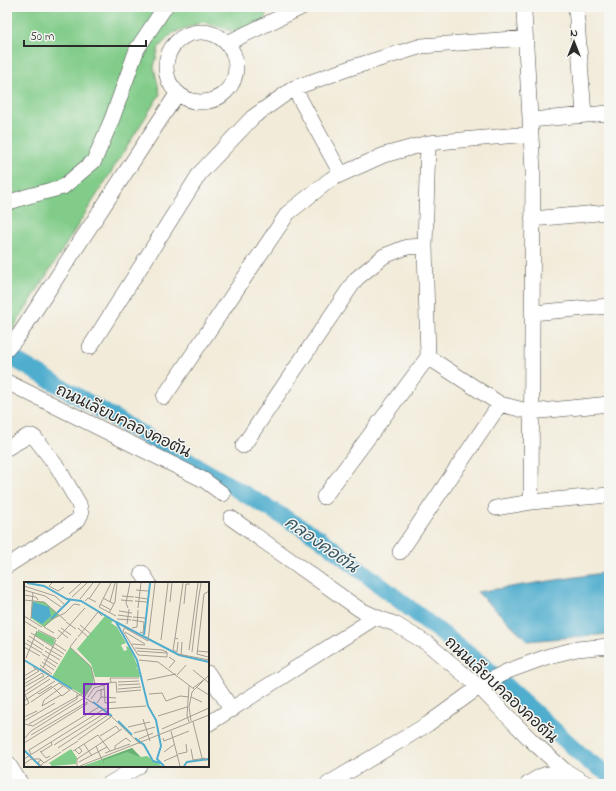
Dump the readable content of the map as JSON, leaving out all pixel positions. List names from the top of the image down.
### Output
{
  "streets": {
    "street": ["ถนนเลียบคลองคอตัน"]
  },
  "water": ["คลองคอตัน"],
  "scale_bar": "50 m",
  "north": "top"
}
